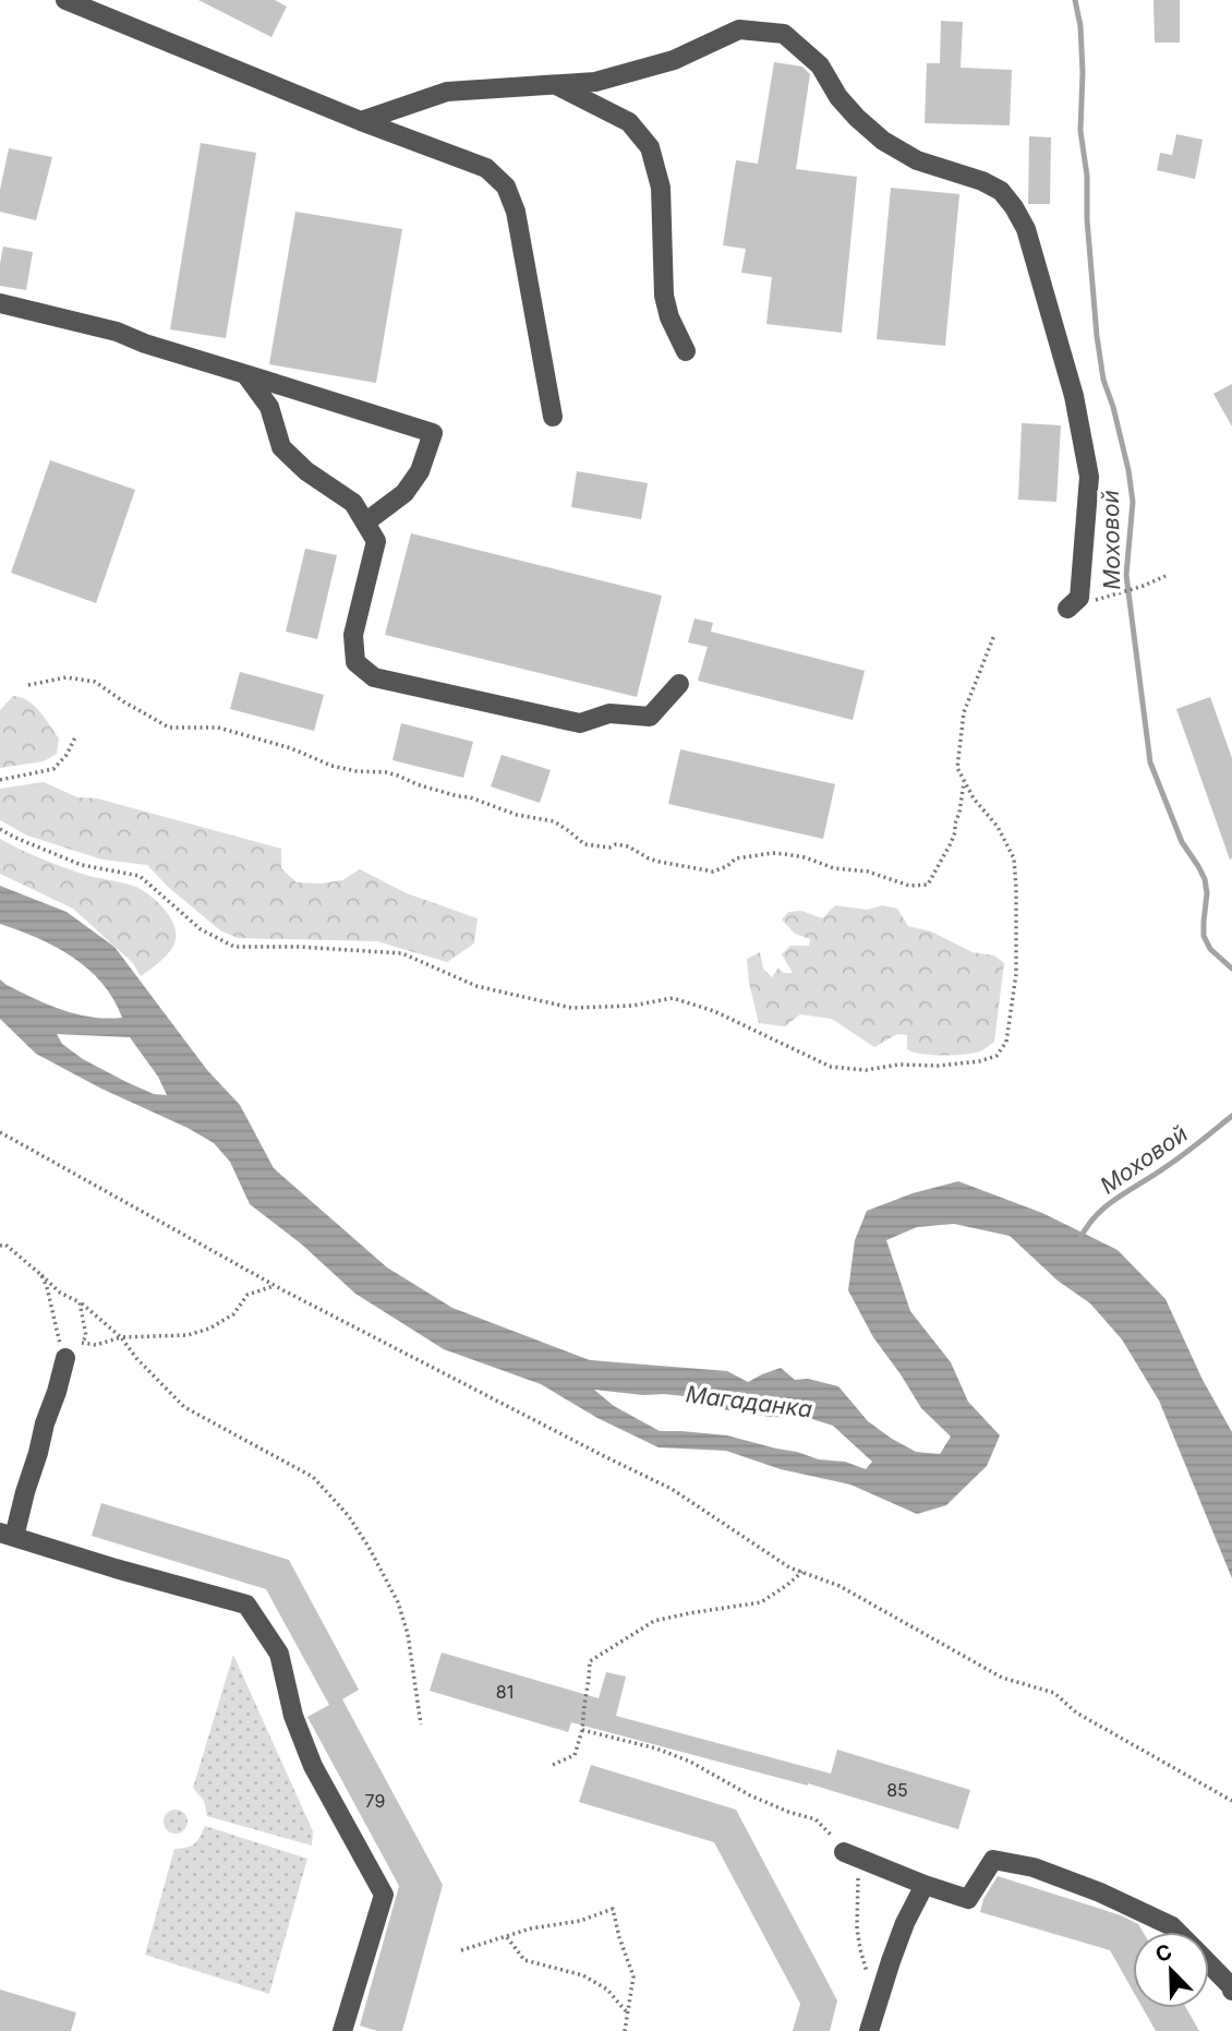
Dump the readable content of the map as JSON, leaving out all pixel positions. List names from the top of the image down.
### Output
{
  "water": ["Моховой", "Магаданка"],
  "house_numbers": ["81", "85", "79"],
  "north": "top left"
}
